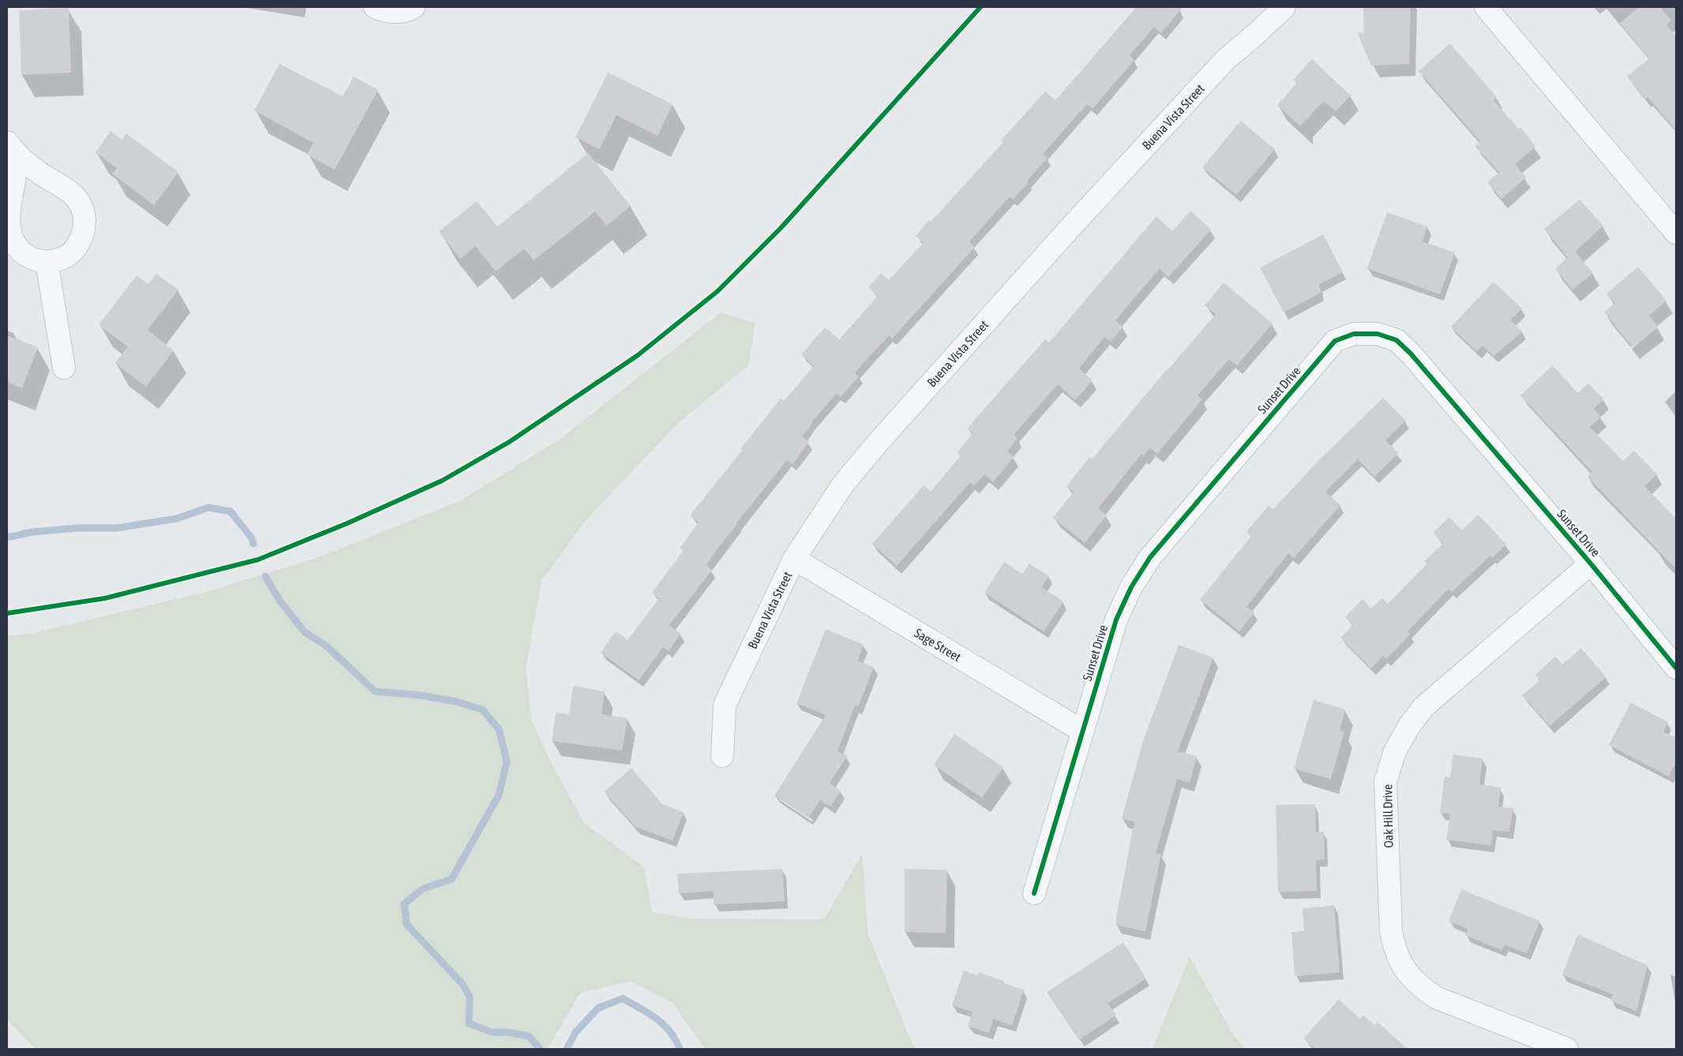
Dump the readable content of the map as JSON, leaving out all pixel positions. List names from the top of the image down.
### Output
{
  "streets": {
    "street": [
      "Buena Vista Street",
      "Sunset Drive",
      "Sage Street",
      "Oak Hill Drive"
    ]
  },
  "crossings": [
    ["Buena Vista Street", "Sage Street"],
    ["Sunset Drive", "Sage Street"],
    ["Sunset Drive", "Oak Hill Drive"]
  ]
}
